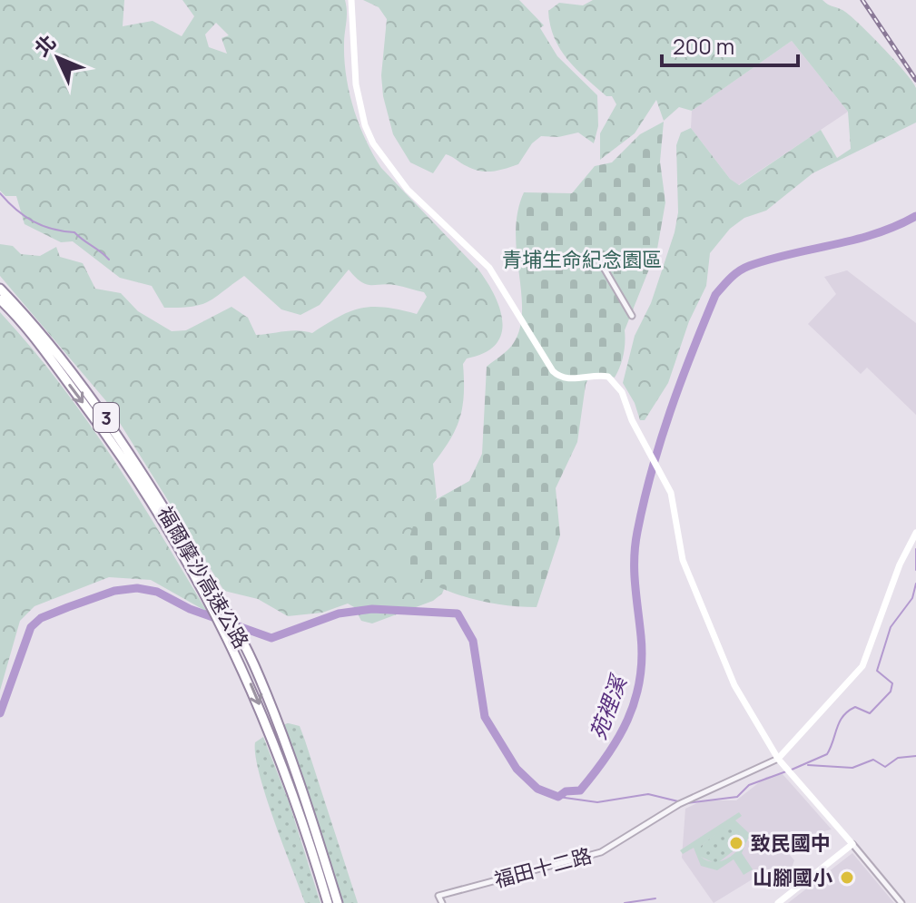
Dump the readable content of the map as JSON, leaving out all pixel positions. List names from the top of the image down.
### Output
{
  "streets": {
    "highway": ["3", "福爾摩沙高速公路"],
    "street": ["福田十二路"]
  },
  "water": ["苑裡溪"],
  "parks": ["青埔生命紀念園區"],
  "places": ["致民國中", "山腳國小"],
  "scale_bar": "200 m",
  "north": "top left"
}
